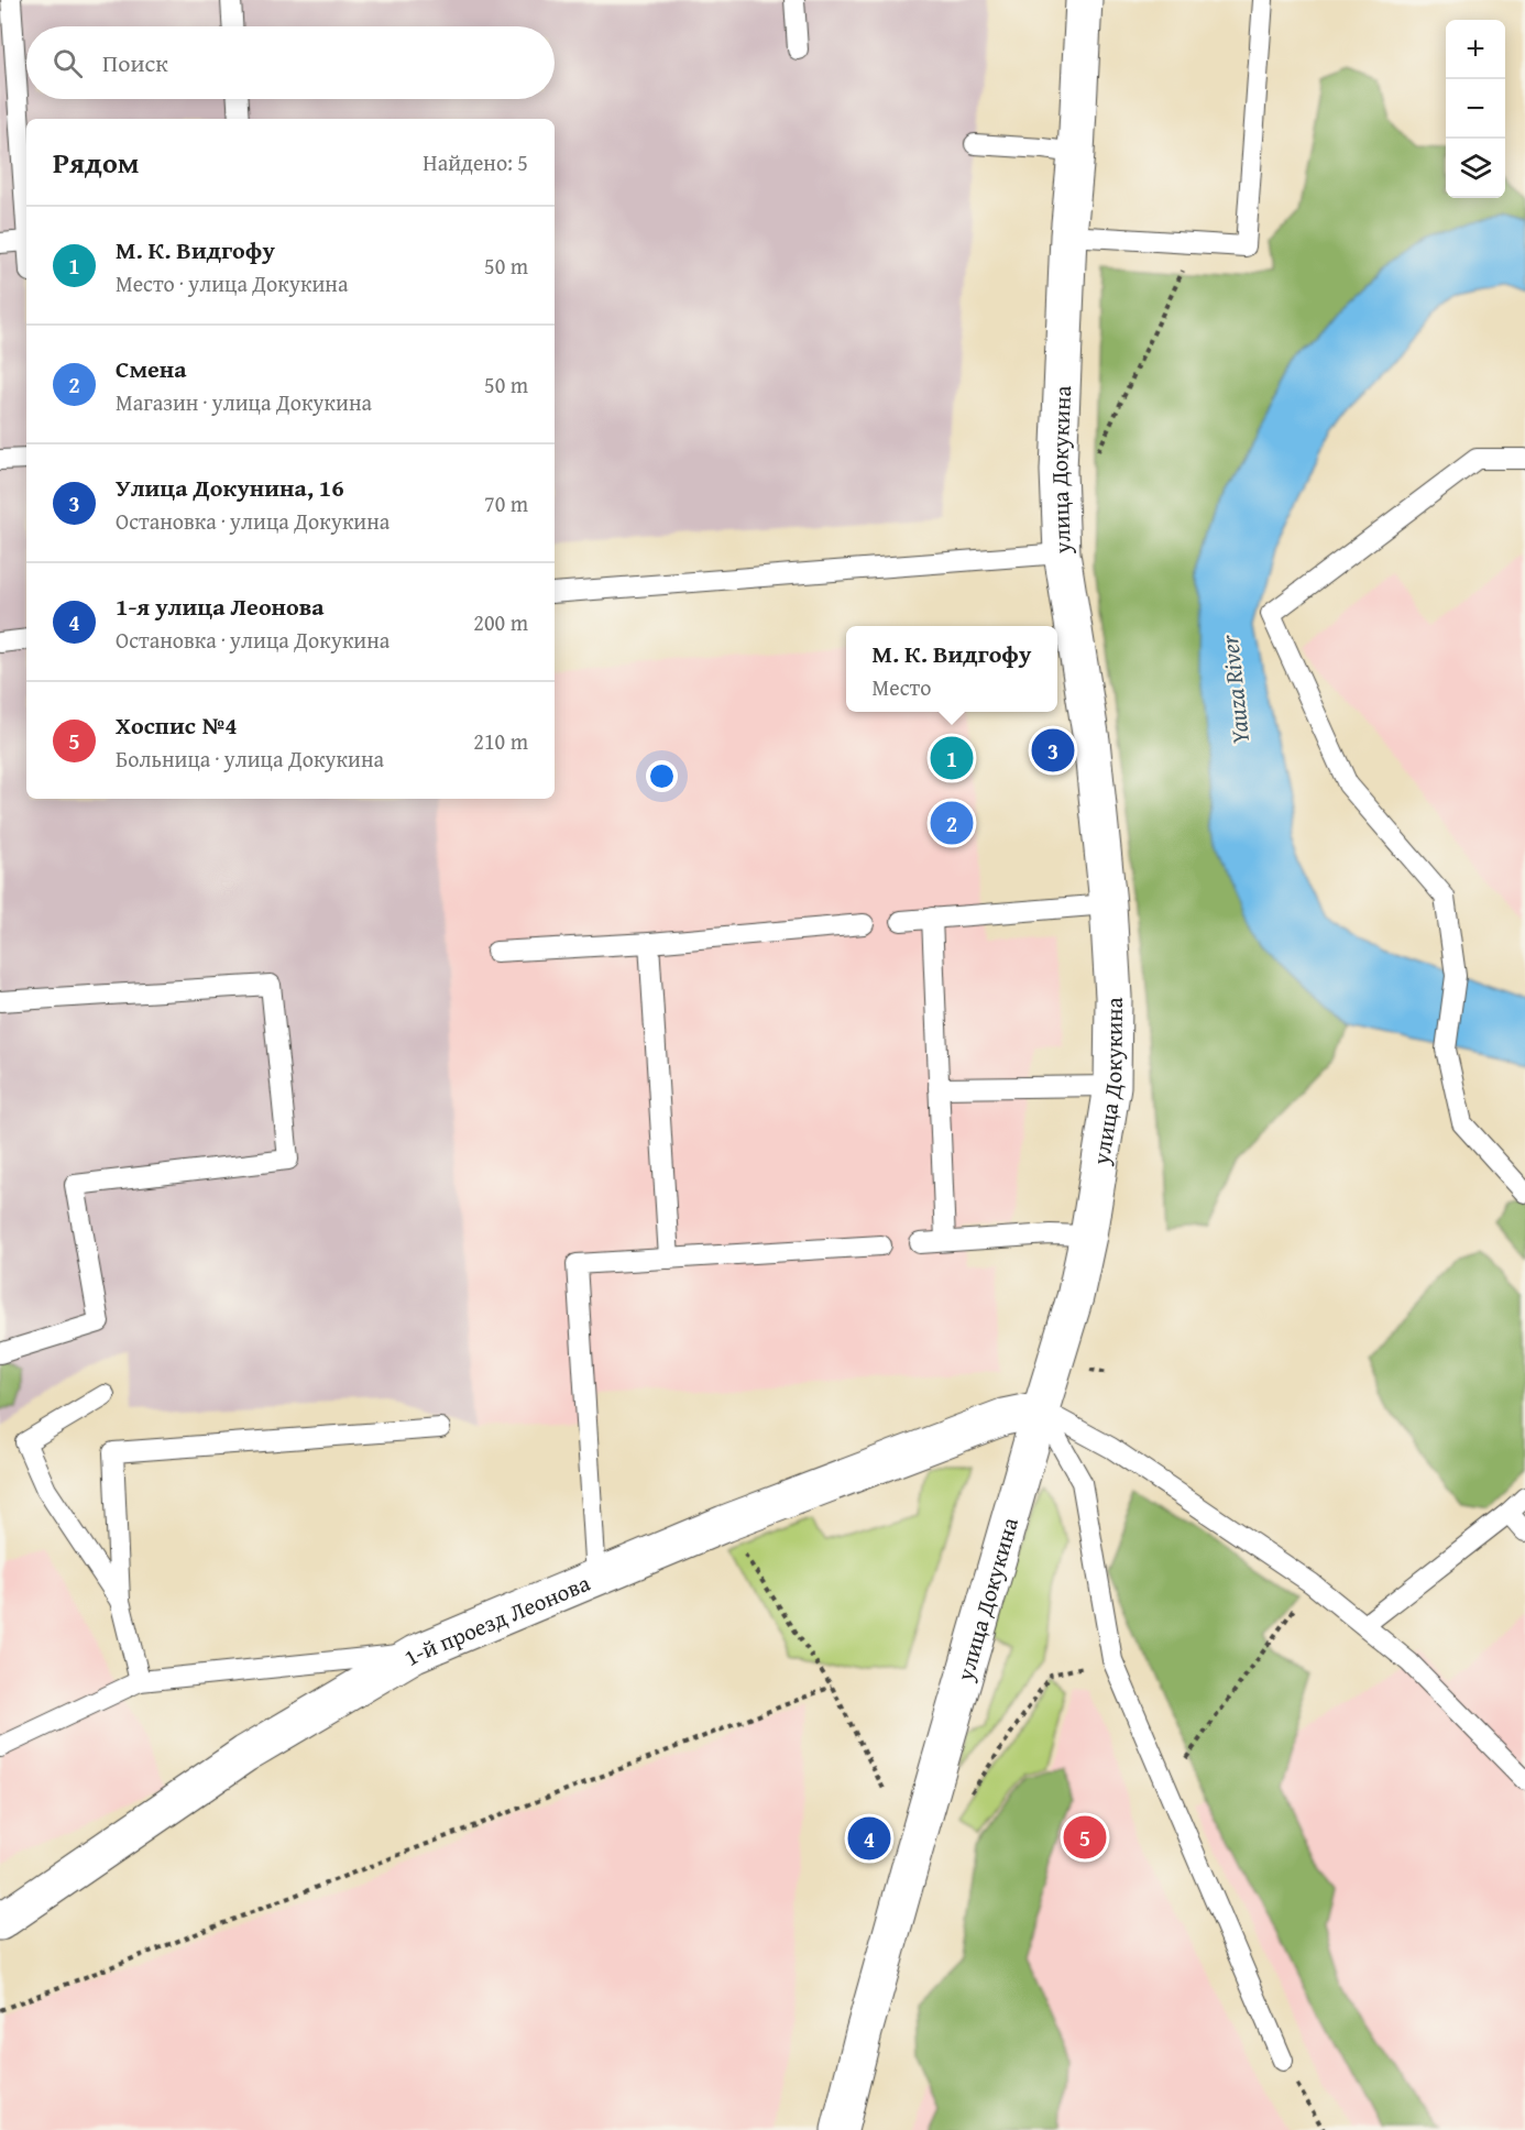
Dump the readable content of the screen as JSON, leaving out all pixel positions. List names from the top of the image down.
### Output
{
  "streets": {
    "street": ["улица Докукина", "1-й проезд Леонова"]
  },
  "crossings": [
    ["улица Докукина", "1-й проезд Леонова"]
  ],
  "water": ["Yauza River"],
  "page": {
    "map_buttons": ["+", "−"],
    "search": "Поиск",
    "heading": ["Рядом", "Найдено: 5"],
    "list": [
      {
        "mark": "1",
        "name": "М. К. Видгофу",
        "note": "Место · улица Докукина",
        "value": "50 m"
      },
      {
        "mark": "2",
        "name": "Смена",
        "note": "Магазин · улица Докукина",
        "value": "50 m"
      },
      {
        "mark": "3",
        "name": "Улица Докунина, 16",
        "note": "Остановка · улица Докукина",
        "value": "70 m"
      },
      {
        "mark": "4",
        "name": "1-я улица Леонова",
        "note": "Остановка · улица Докукина",
        "value": "200 m"
      },
      {
        "mark": "5",
        "name": "Хоспис №4",
        "note": "Больница · улица Докукина",
        "value": "210 m"
      }
    ],
    "popup": ["М. К. Видгофу", "Место"],
    "pins": [
      "3",
      "1",
      "2",
      "5",
      "4"
    ]
  }
}
